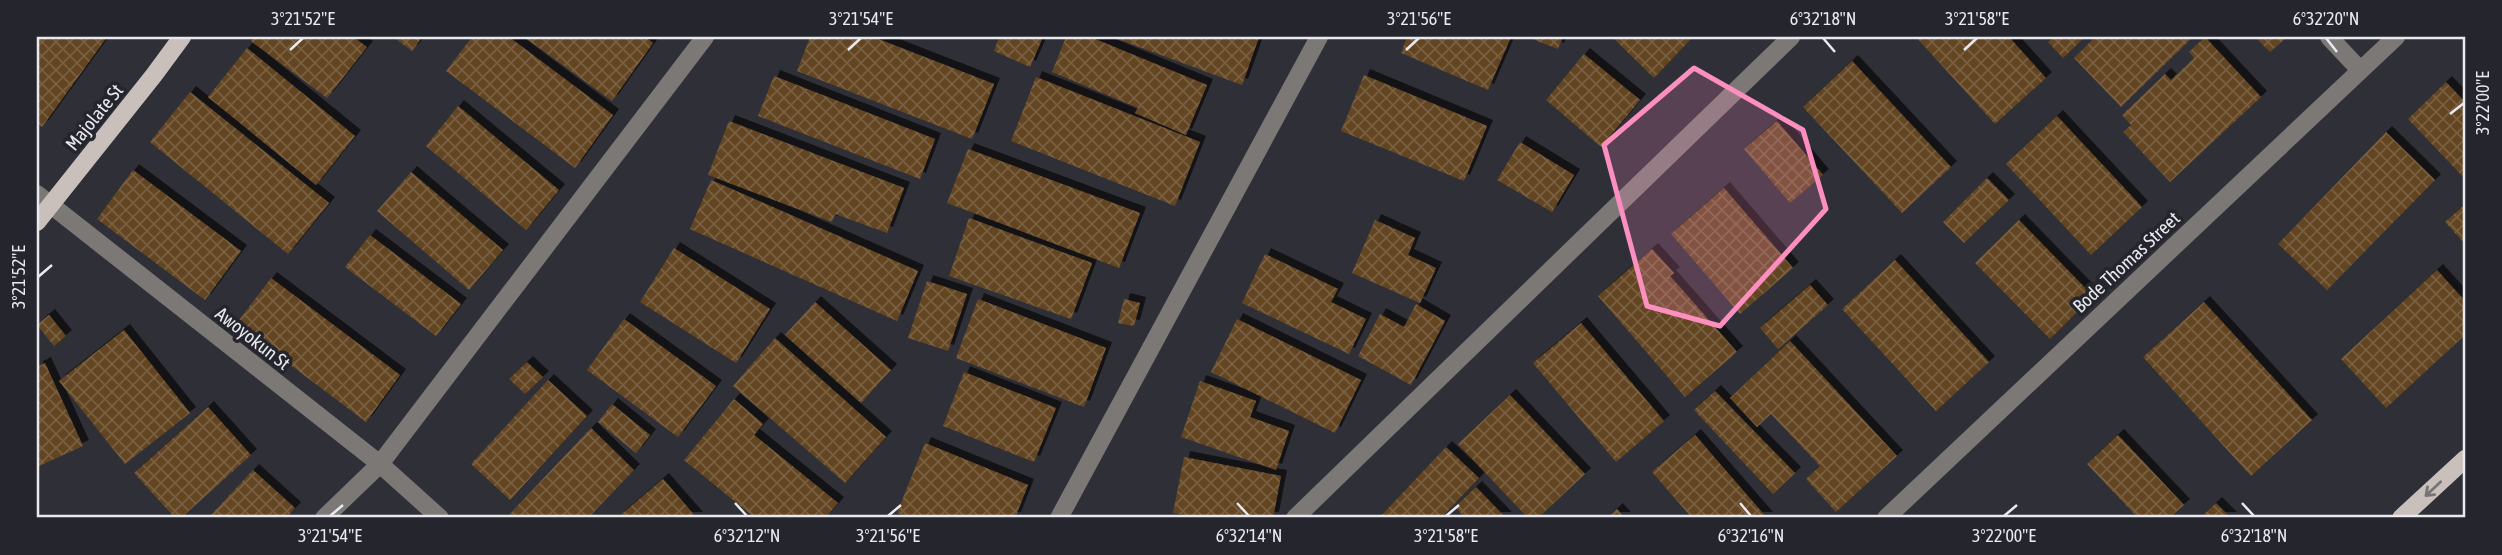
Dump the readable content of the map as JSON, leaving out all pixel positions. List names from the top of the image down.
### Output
{
  "streets": {
    "main road": ["Majolate St"],
    "street": ["Bode Thomas Street", "Awoyokun St"]
  },
  "crossings": [
    ["Majolate St", "Awoyokun St"]
  ],
  "coordinates": [
    "3°21'52\"E",
    "3°21'54\"E",
    "3°21'56\"E",
    "6°32'18\"N",
    "3°21'58\"E",
    "6°32'20\"N",
    "3°22'00\"E",
    "6°32'12\"N",
    "6°32'14\"N",
    "6°32'16\"N"
  ]
}
